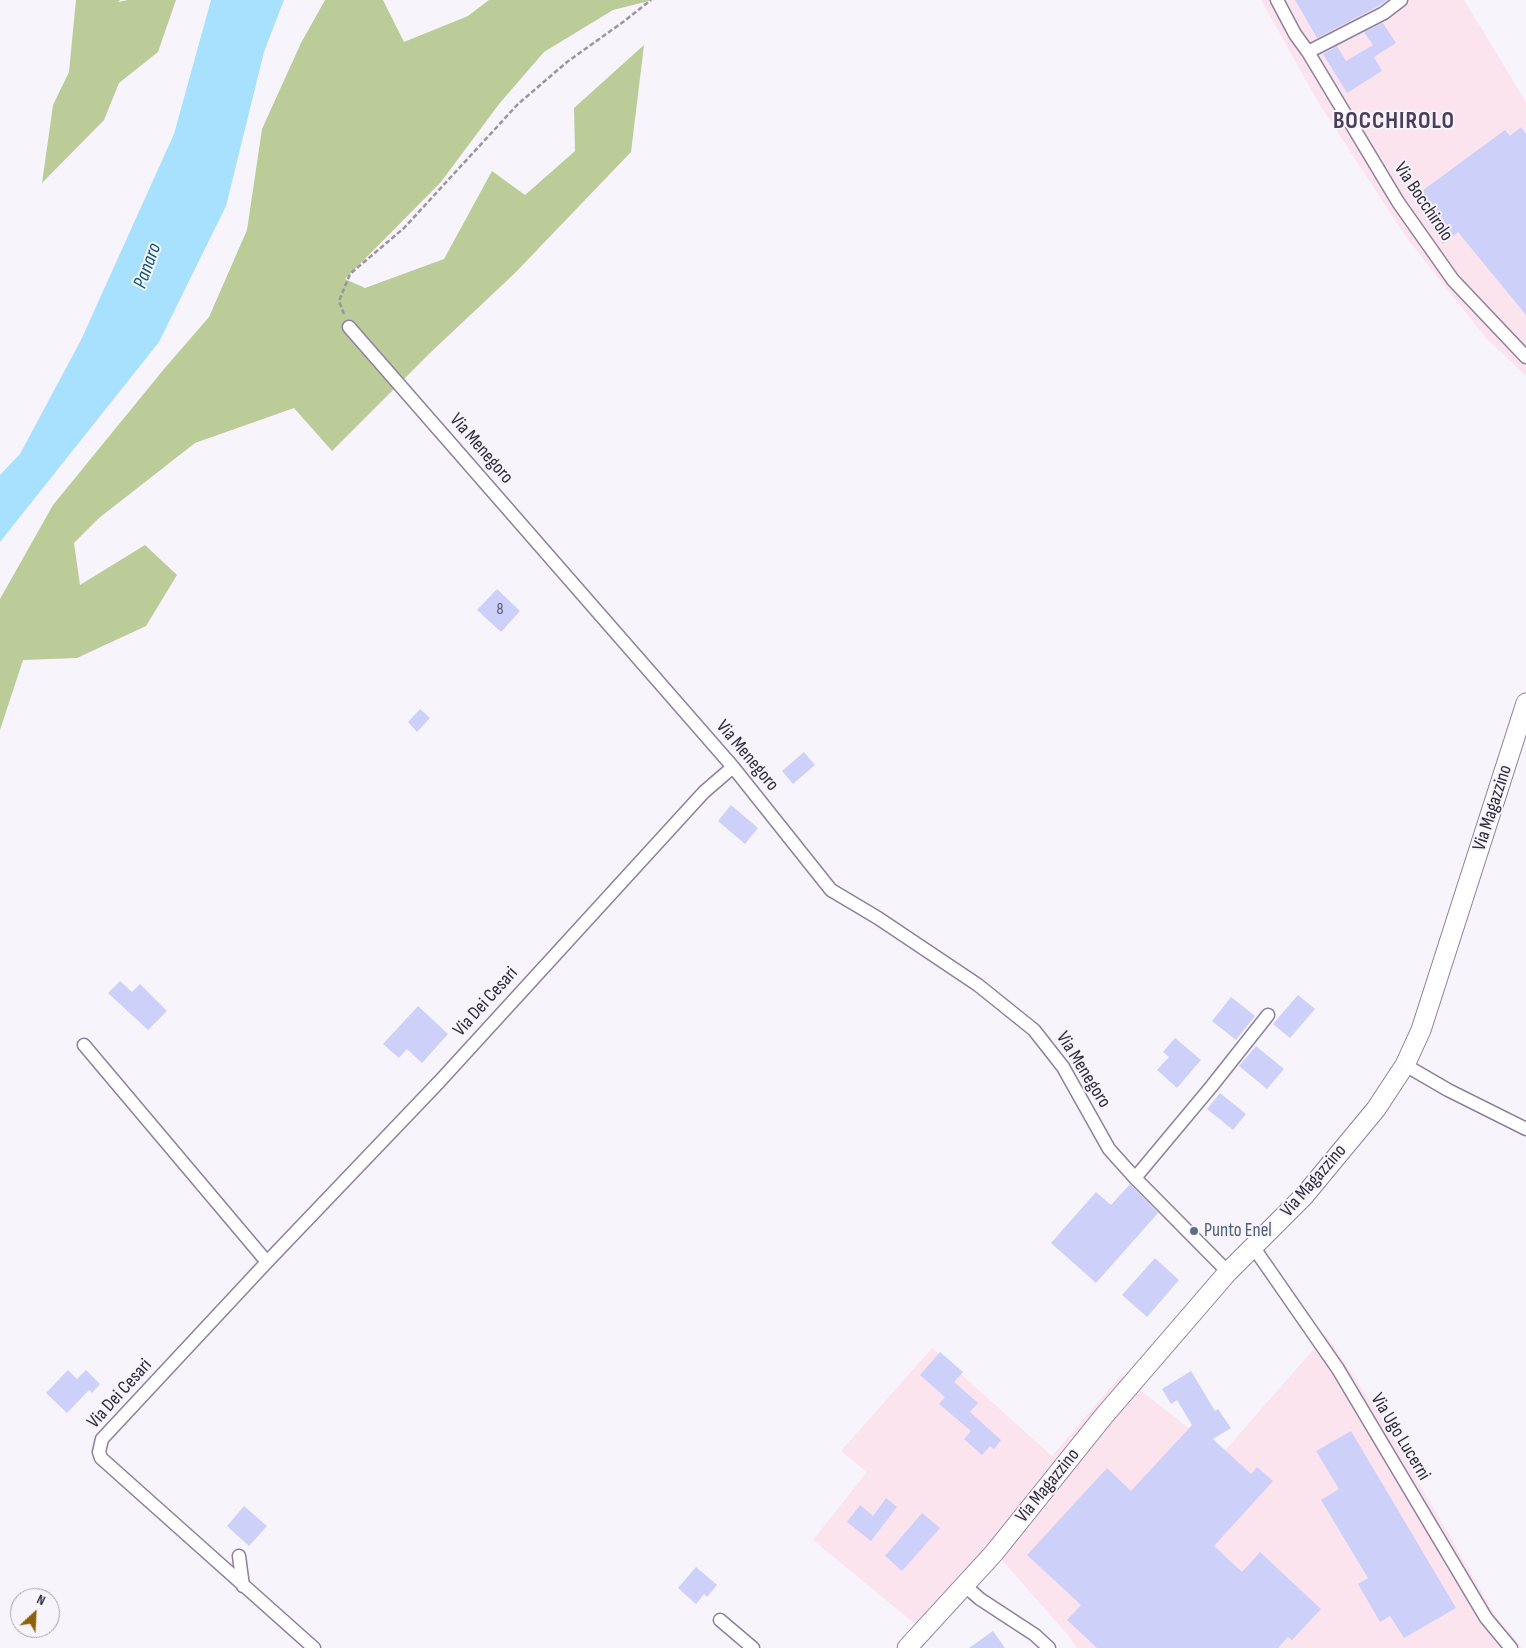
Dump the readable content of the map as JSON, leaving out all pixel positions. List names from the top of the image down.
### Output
{
  "streets": {
    "main road": ["Via Magazzino"],
    "street": [
      "Via Bocchirolo",
      "Via Menegoro",
      "Via Dei Cesari",
      "Via Ugo Lucerni"
    ]
  },
  "crossings": [
    ["Via Menegoro", "Via Magazzino"],
    ["Via Menegoro", "Via Dei Cesari"],
    ["Via Magazzino", "Via Ugo Lucerni"]
  ],
  "districts": ["BOCCHIROLO"],
  "water": ["Panaro"],
  "places": ["Punto Enel"],
  "house_numbers": ["8"],
  "north": "top right"
}
